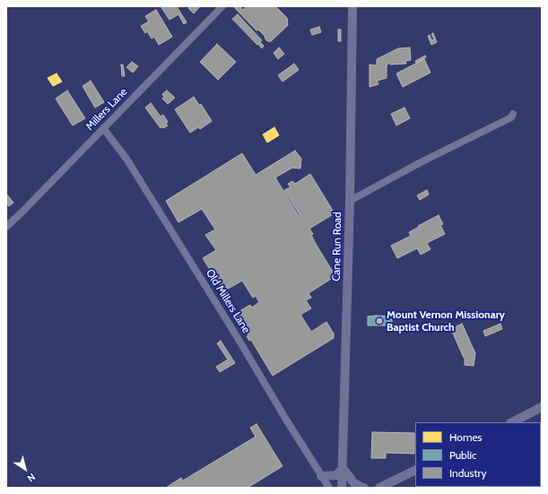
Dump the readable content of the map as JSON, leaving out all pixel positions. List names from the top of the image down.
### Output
{
  "streets": {
    "main road": ["Cane Run Road"],
    "street": ["Millers Lane", "Old Millers Lane"]
  },
  "crossings": [
    ["Millers Lane", "Old Millers Lane"]
  ],
  "places": ["Mount Vernon Missionary Baptist Church"],
  "legend": ["Homes", "Public", "Industry"],
  "north": "bottom right"
}
